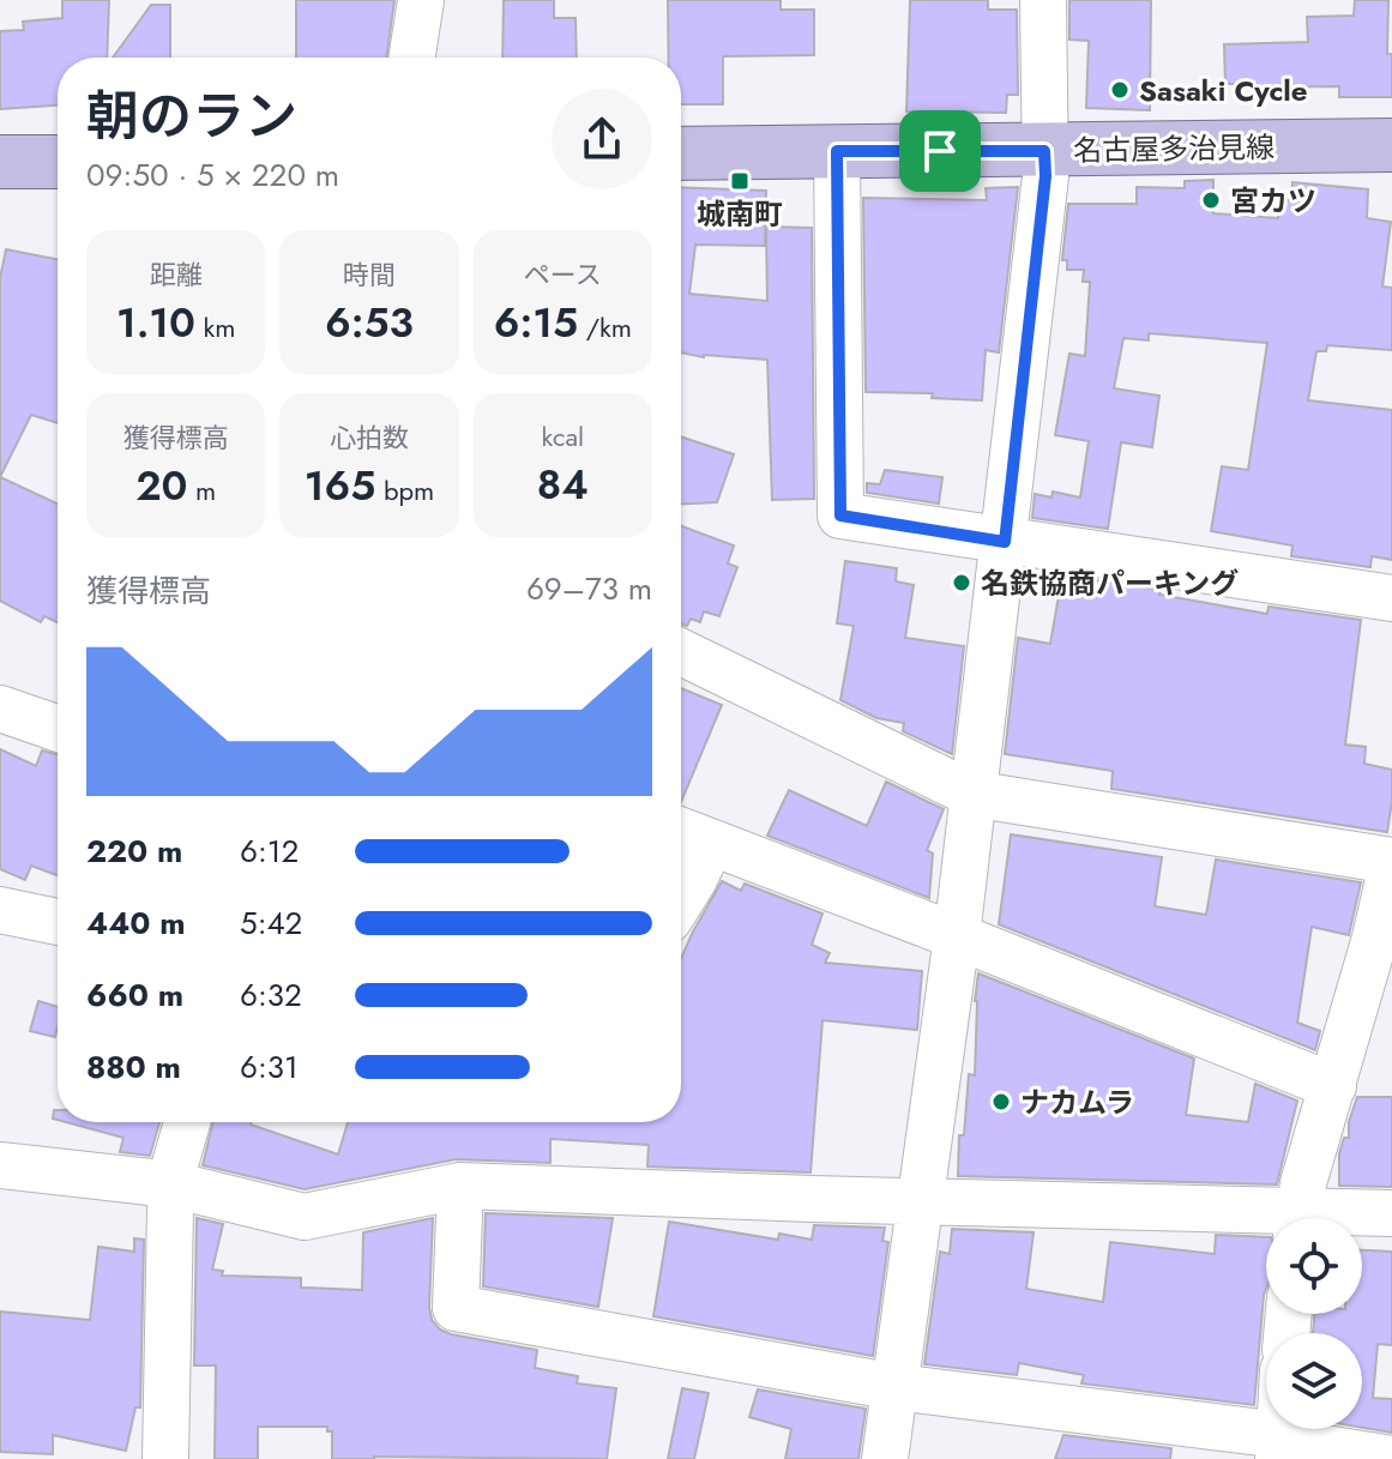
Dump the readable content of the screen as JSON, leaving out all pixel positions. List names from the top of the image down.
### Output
{
  "streets": {
    "main road": ["名古屋多治見線"]
  },
  "places": {
    "other": [
      "Sasaki Cycle",
      "宮カツ",
      "名鉄協商パーキング",
      "ナカムラ"
    ],
    "transit": ["城南町"]
  },
  "page": {
    "heading": ["朝のラン", "09:50 · 5 × 220 m"],
    "stats": [
      ["距離", "1.10 km"],
      ["時間", "6:53"],
      ["ペース", "6:15 /km"],
      ["獲得標高", "20 m"],
      ["心拍数", "165 bpm"],
      ["kcal", "84"]
    ],
    "chart": ["獲得標高", "69–73 m"],
    "list": [
      {
        "name": "220 m",
        "note": "6:12"
      },
      {
        "name": "440 m",
        "note": "5:42"
      },
      {
        "name": "660 m",
        "note": "6:32"
      },
      {
        "name": "880 m",
        "note": "6:31"
      }
    ]
  }
}
